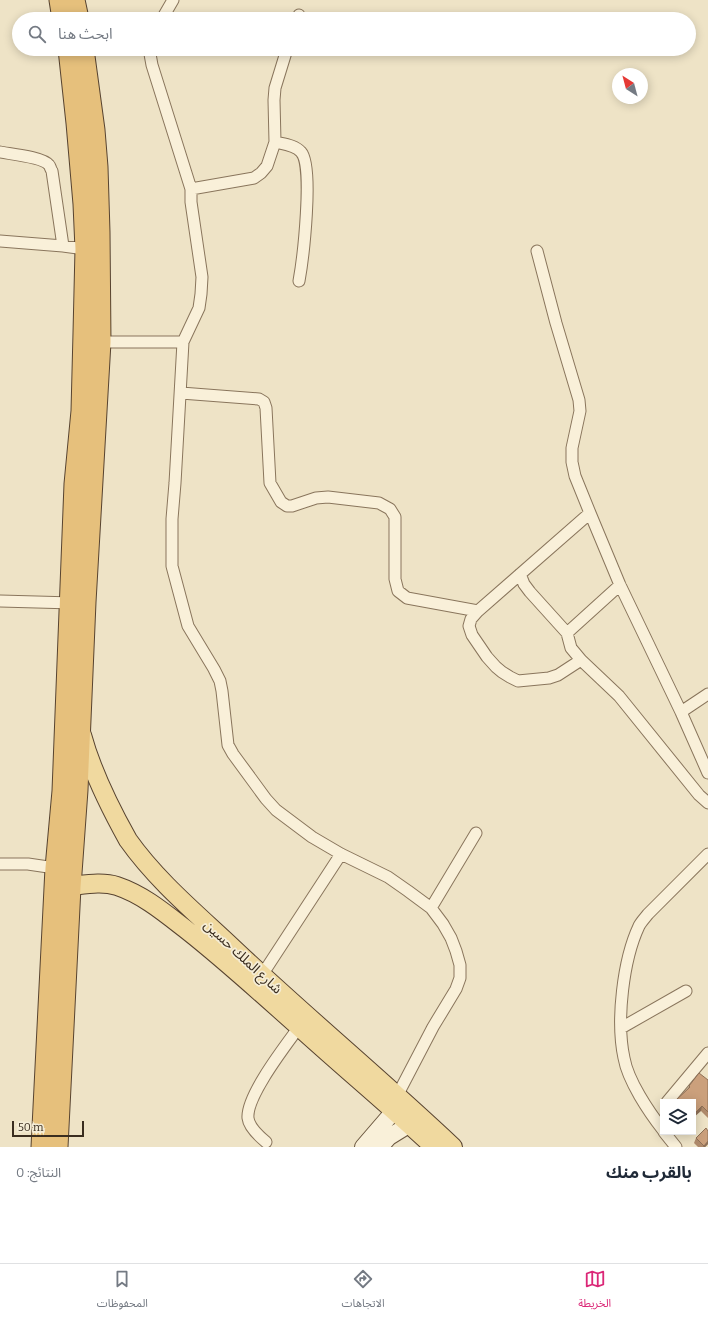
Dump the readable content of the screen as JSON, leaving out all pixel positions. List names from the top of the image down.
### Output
{
  "streets": {
    "main road": ["شارع الملك حسين"]
  },
  "scale_bar": "50 m",
  "north": "top left",
  "page": {
    "search": "ابحث هنا",
    "scale": "50 m",
    "heading": ["بالقرب منك", "النتائج: 0"],
    "nav": ["الخريطة", "الاتجاهات", "المحفوظات"]
  }
}
